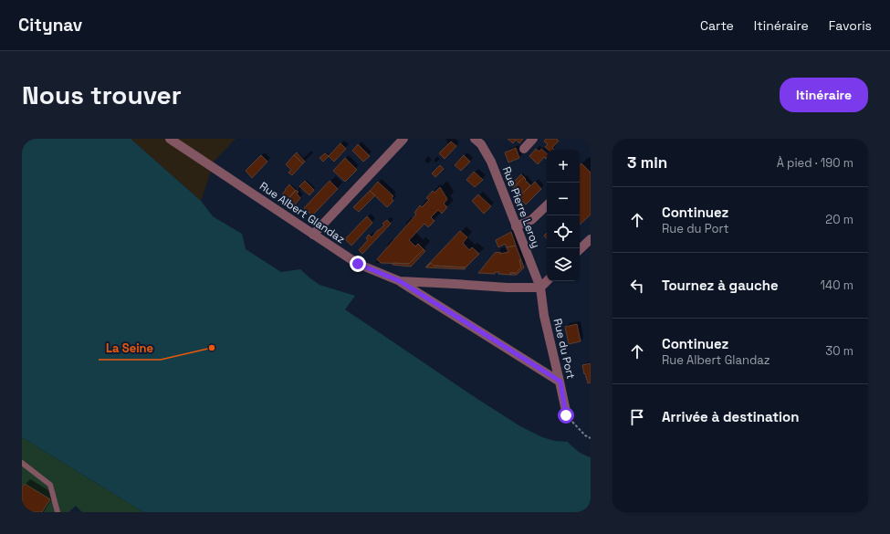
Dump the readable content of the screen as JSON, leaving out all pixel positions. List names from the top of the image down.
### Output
{
  "streets": {
    "street": ["Rue Pierre Leroy", "Rue Albert Glandaz", "Rue du Port"]
  },
  "crossings": [
    ["Rue Pierre Leroy", "Rue Albert Glandaz"],
    ["Rue Pierre Leroy", "Rue du Port"],
    ["Rue Albert Glandaz", "Rue du Port"]
  ],
  "places": ["La Seine"],
  "page": {
    "header": "Citynav",
    "nav": ["Carte", "Itinéraire", "Favoris"],
    "buttons": "Itinéraire",
    "title": "Nous trouver",
    "heading": ["3 min", "À pied · 190 m"],
    "map_buttons": ["+", "−"],
    "list": [
      ["Continuez", "Rue du Port", "20 m"],
      ["Tournez à gauche", "140 m"],
      ["Continuez", "Rue Albert Glandaz", "30 m"],
      "Arrivée à destination"
    ]
  }
}
